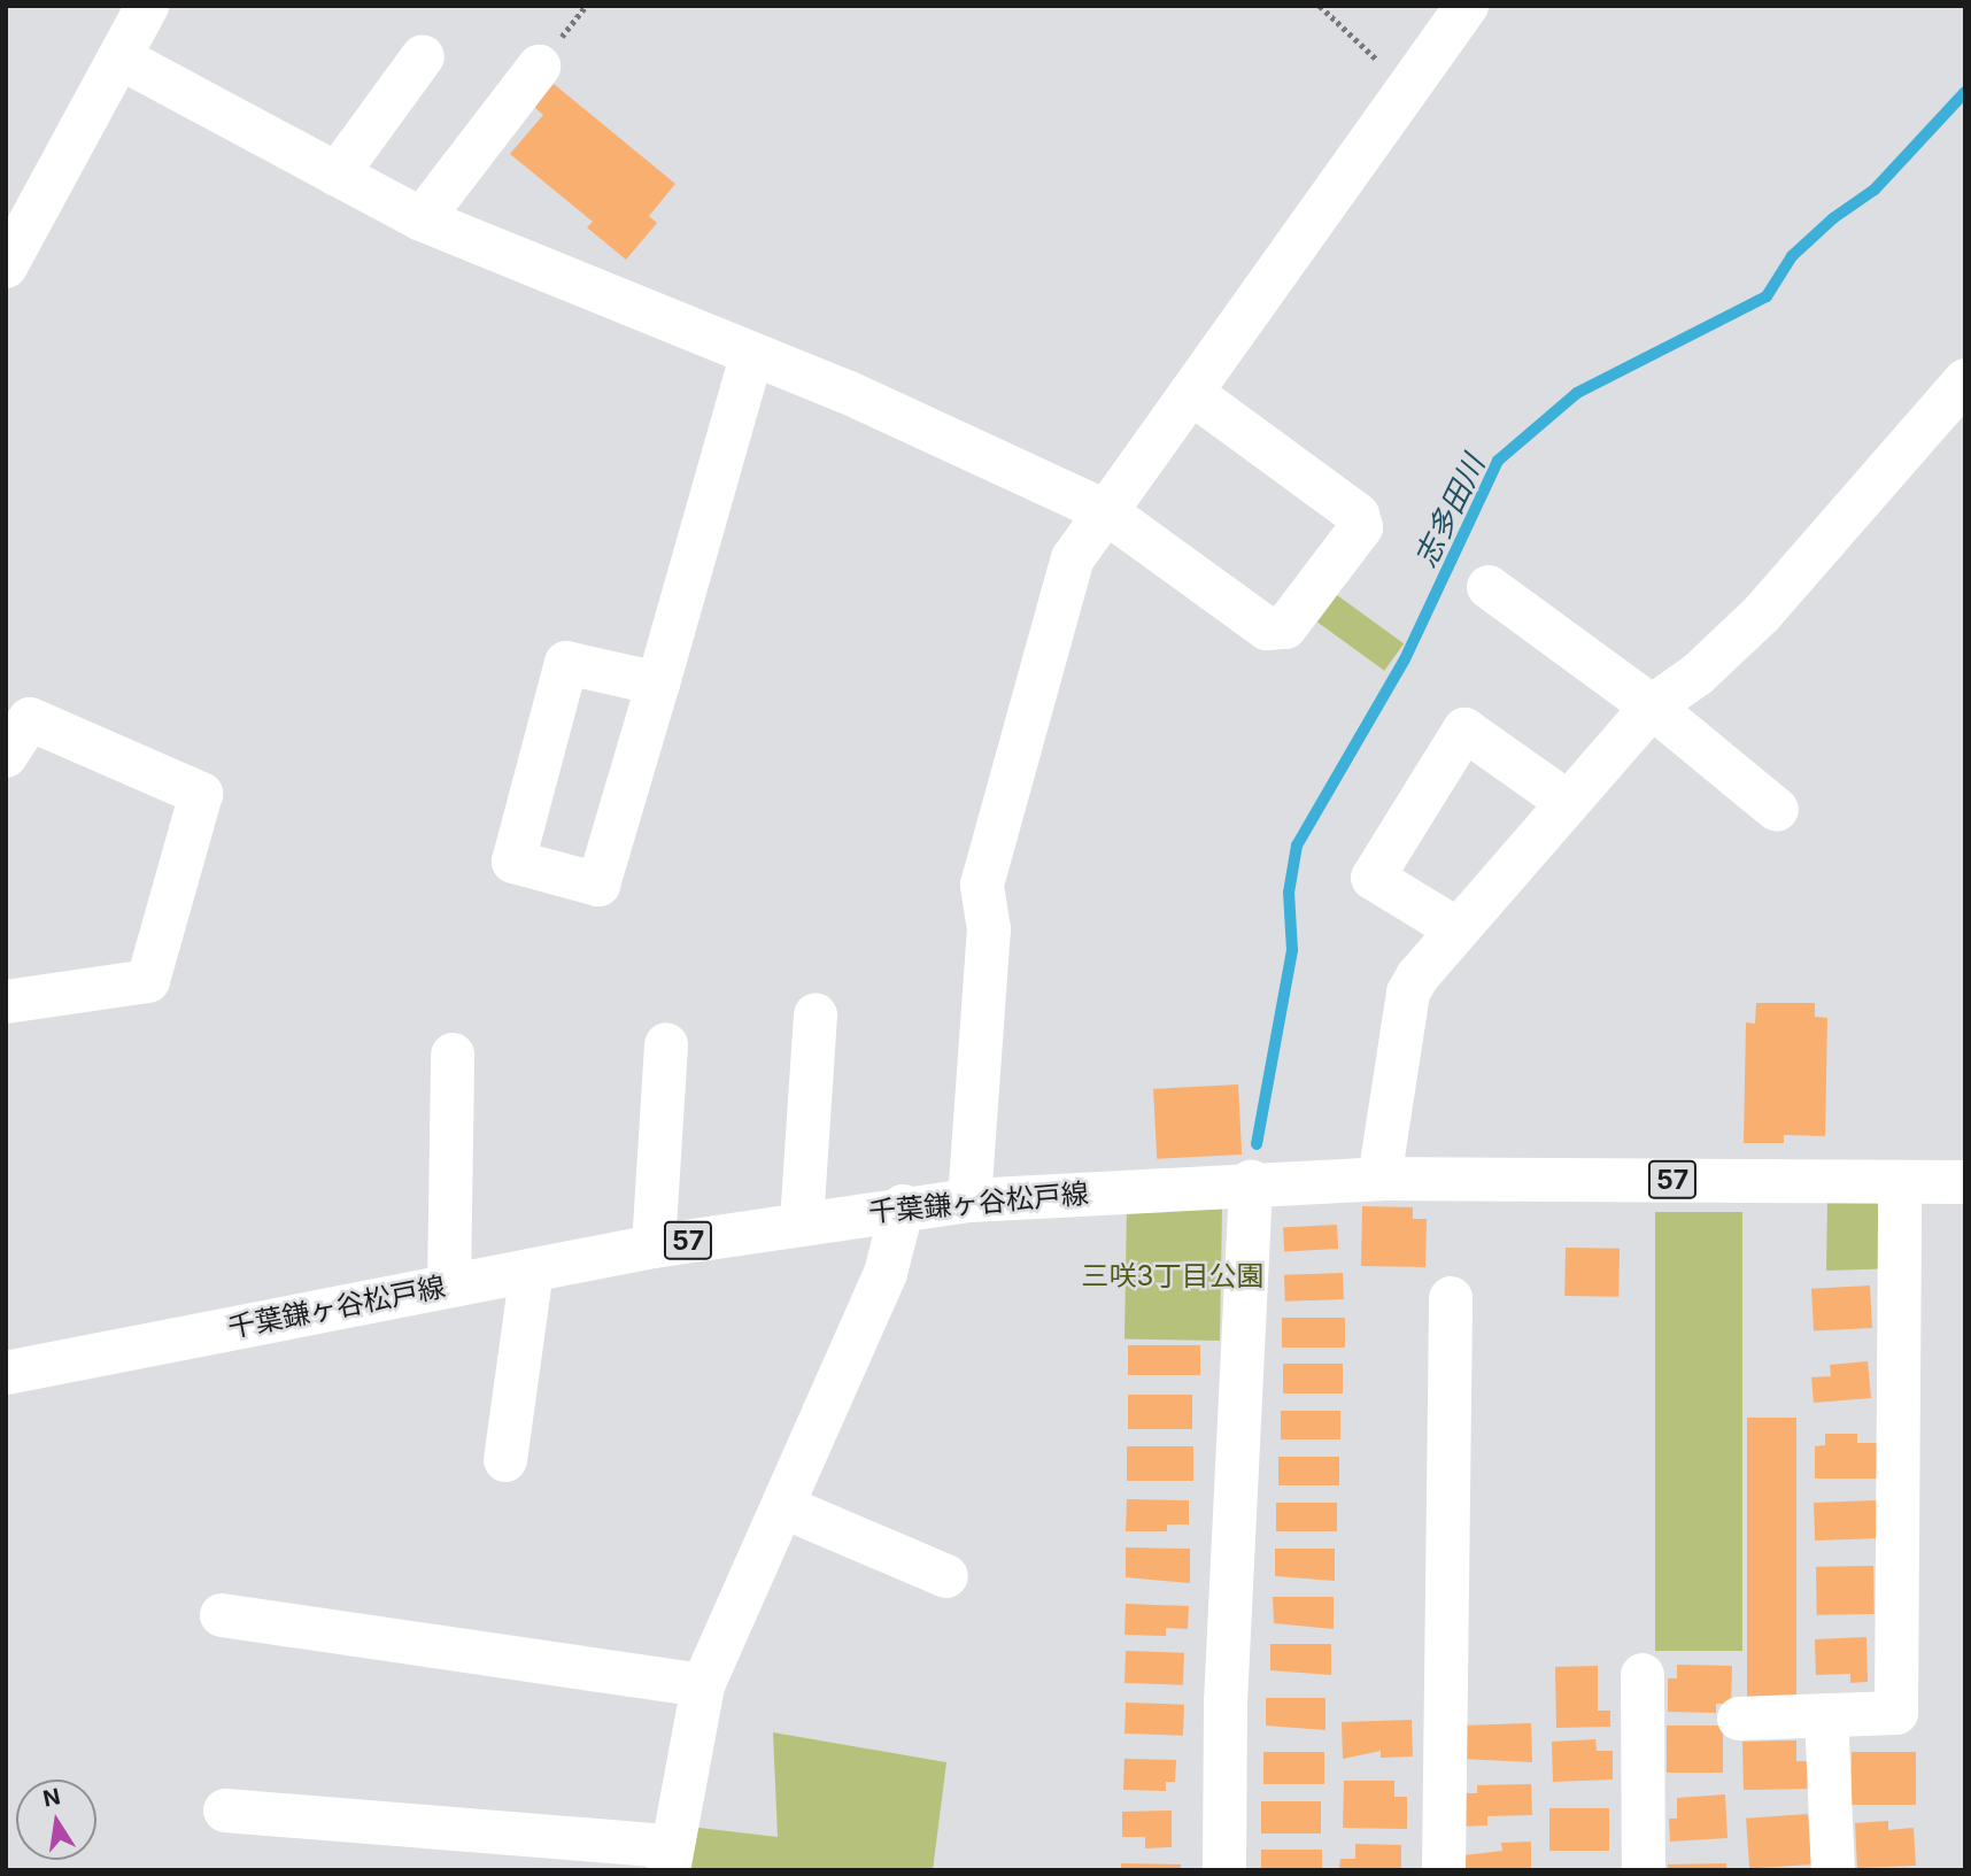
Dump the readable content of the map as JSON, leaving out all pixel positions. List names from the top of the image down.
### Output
{
  "streets": {
    "street": ["57", "千葉鎌ヶ谷松戸線"]
  },
  "water": ["志多田川"],
  "parks": ["三咲3丁目公園"],
  "north": "top"
}
